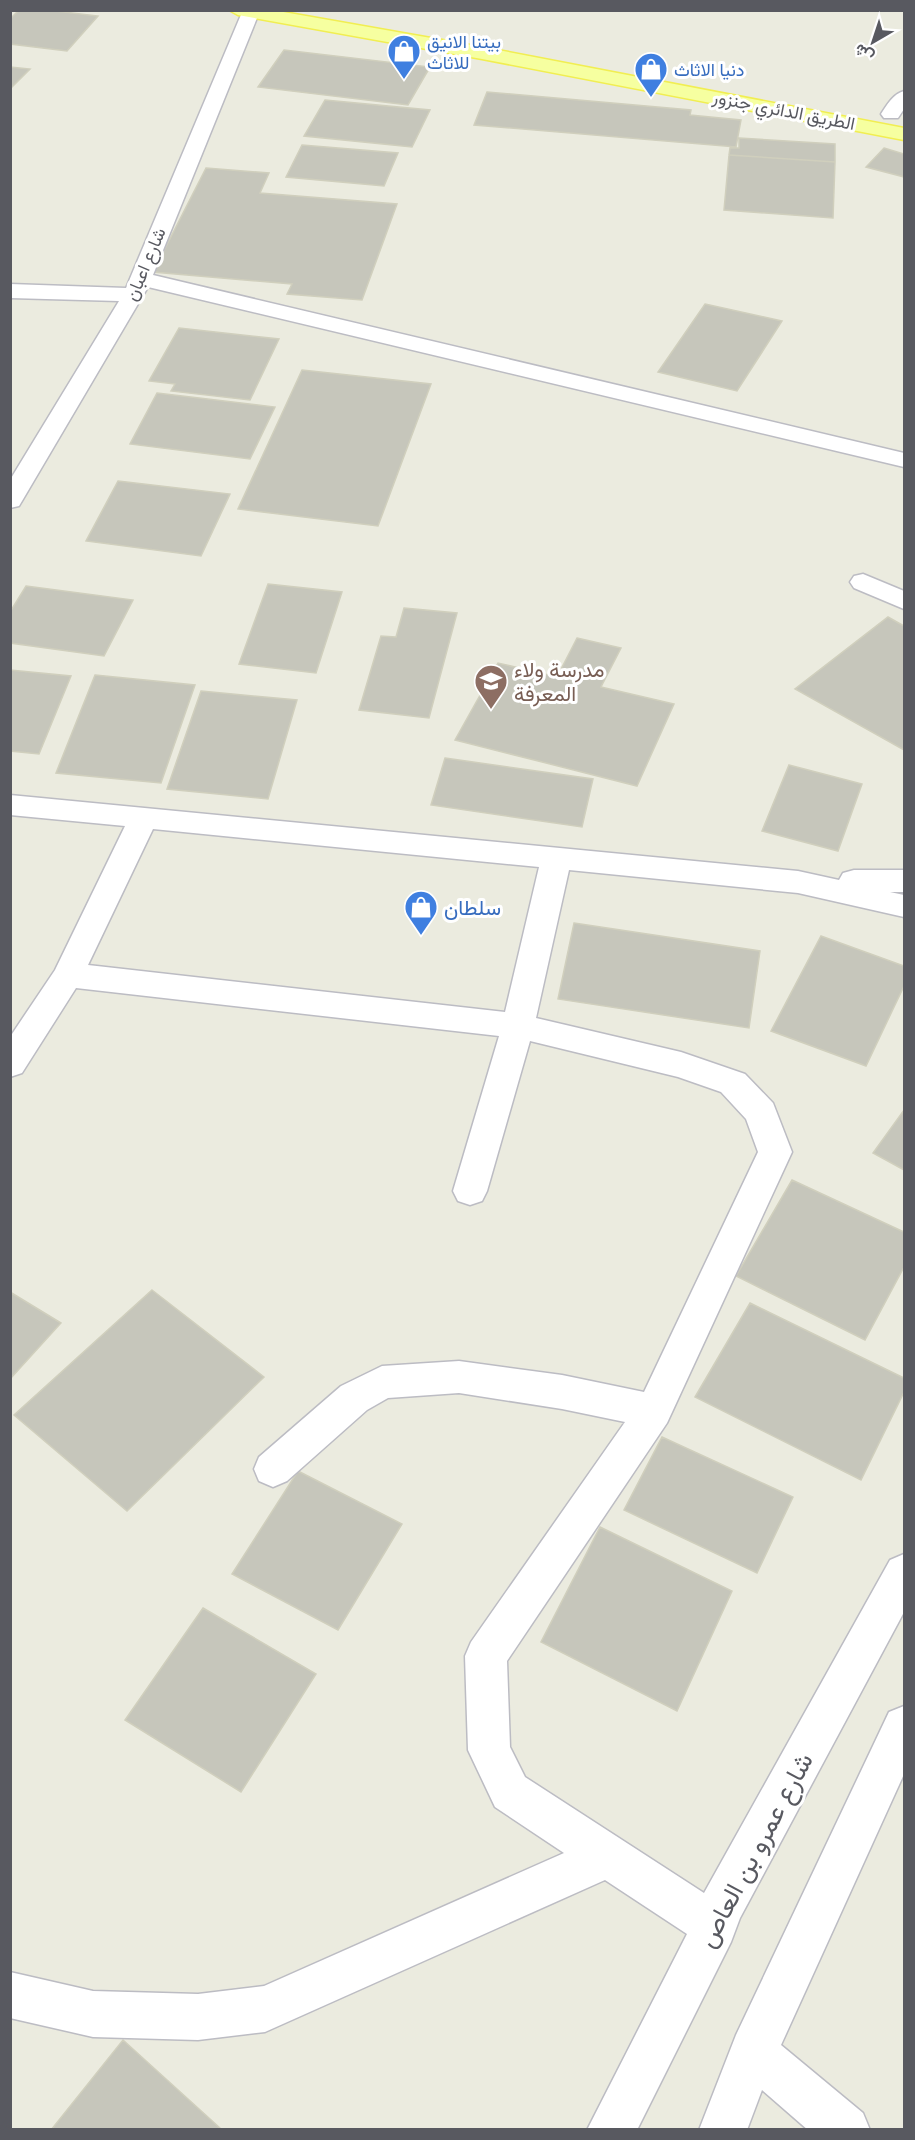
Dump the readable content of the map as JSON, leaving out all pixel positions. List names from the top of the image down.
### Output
{
  "streets": {
    "main road": ["الطريق الدائري جنزور"],
    "street": ["شارع اعبان", "شارع عمرو بن العاص"]
  },
  "crossings": [
    ["الطريق الدائري جنزور", "شارع اعبان"]
  ],
  "places": {
    "shop": ["بيتنا الانيق للاثاث", "دنيا الاثاث", "سلطان"],
    "school or university": ["مدرسة ولاء المعرفة"]
  },
  "north": "bottom left"
}
